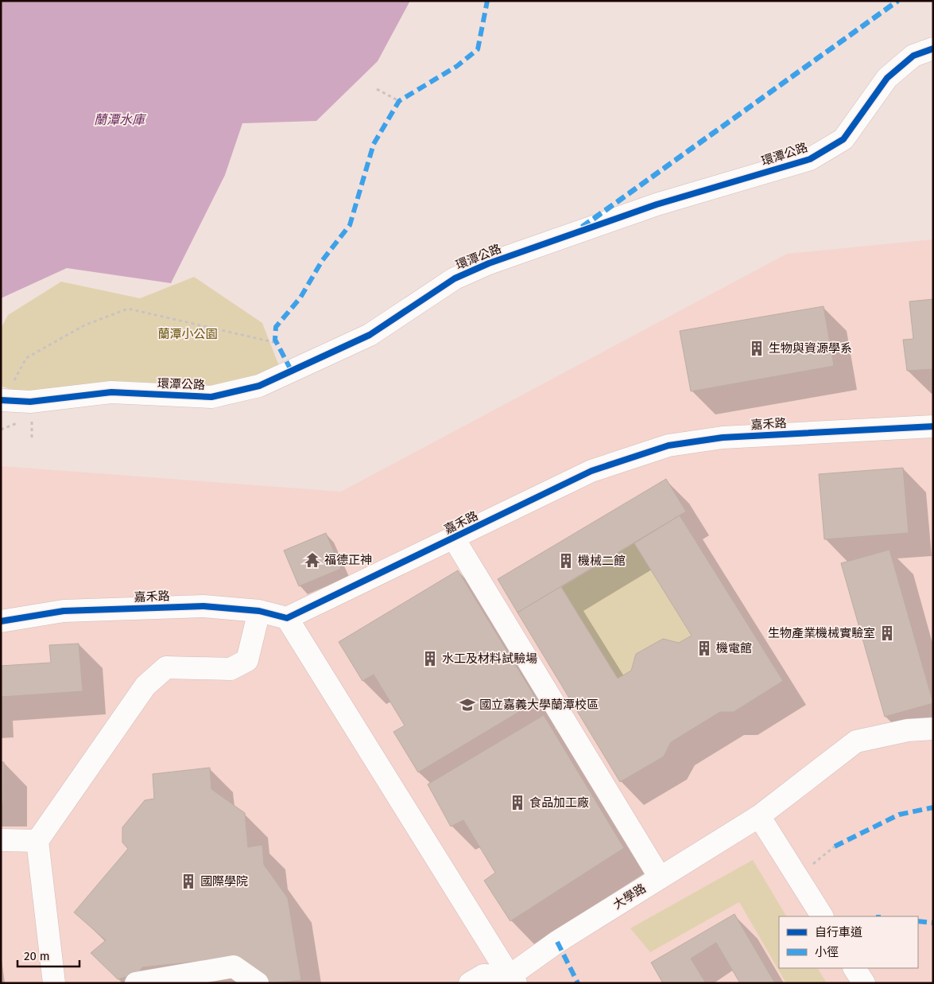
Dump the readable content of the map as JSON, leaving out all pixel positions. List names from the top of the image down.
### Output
{
  "streets": {
    "street": ["環潭公路", "嘉禾路", "大學路"]
  },
  "water": ["蘭潭水庫"],
  "parks": ["蘭潭小公園"],
  "places": {
    "building": [
      "生物與資源學系",
      "機械二館",
      "生物產業機械實驗室",
      "機電館",
      "水工及材料試驗場",
      "食品加工廠",
      "國際學院"
    ],
    "temple": ["福德正神"],
    "school or university": ["國立嘉義大學蘭潭校區"]
  },
  "legend": ["自行車道", "小徑"],
  "scale_bar": "20 m"
}
